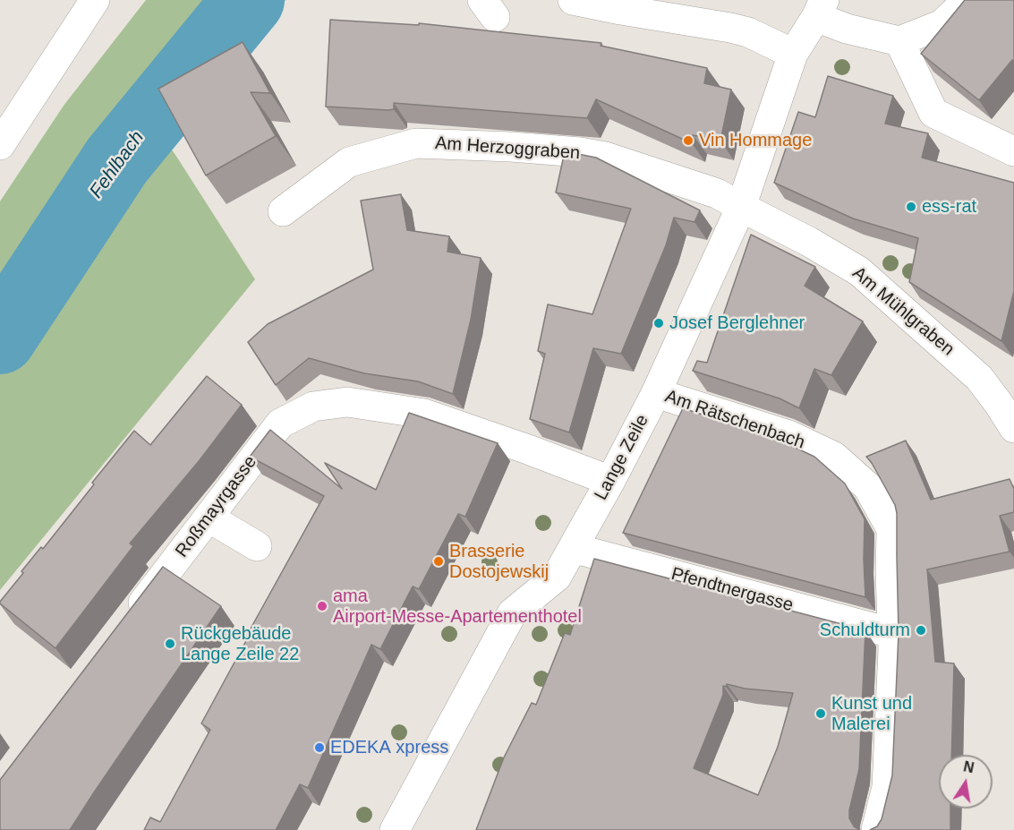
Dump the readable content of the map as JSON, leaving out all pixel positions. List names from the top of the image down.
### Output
{
  "streets": {
    "street": [
      "Am Herzoggraben",
      "Am Mühlgraben",
      "Am Rätschenbach",
      "Lange Zeile",
      "Roßmayrgasse",
      "Pfendtnergasse"
    ]
  },
  "crossings": [
    ["Am Herzoggraben", "Am Mühlgraben"],
    ["Am Herzoggraben", "Lange Zeile"],
    ["Am Mühlgraben", "Lange Zeile"],
    ["Am Rätschenbach", "Lange Zeile"],
    ["Am Rätschenbach", "Pfendtnergasse"],
    ["Lange Zeile", "Roßmayrgasse"],
    ["Lange Zeile", "Pfendtnergasse"]
  ],
  "water": ["Fehlbach"],
  "places": [
    "Vin Hommage",
    "ess-rat",
    "Josef Berglehner",
    "Brasserie Dostojewskij",
    "ama Airport-Messe-Apartementhotel",
    "Schuldturm",
    "Rückgebäude Lange Zeile 22",
    "Kunst und Malerei",
    "EDEKA xpress"
  ],
  "north": "top"
}
